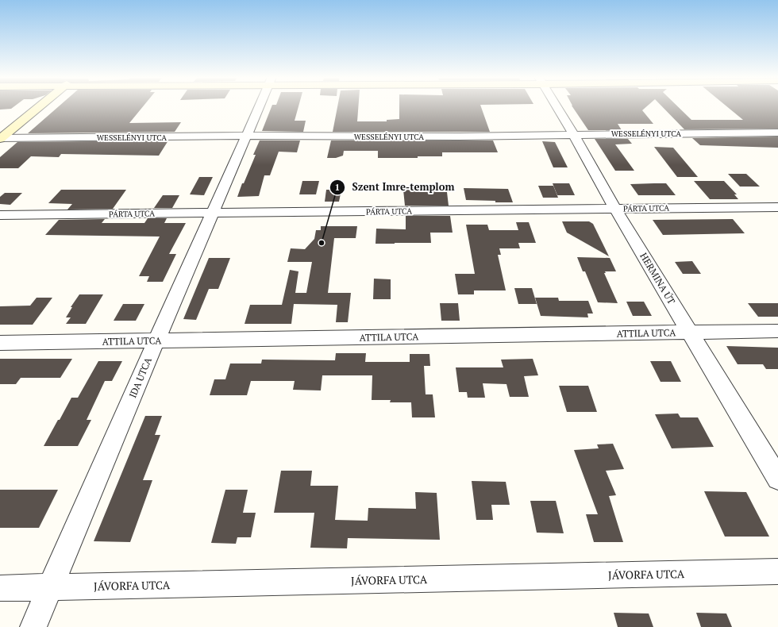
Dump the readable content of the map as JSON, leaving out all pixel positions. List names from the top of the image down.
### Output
{
  "streets": {
    "street": [
      "WESSELÉNYI UTCA",
      "PÁRTA UTCA",
      "HERMINA ÚT",
      "ATTILA UTCA",
      "IDA UTCA",
      "JÁVORFA UTCA"
    ]
  },
  "crossings": [
    ["WESSELÉNYI UTCA", "HERMINA ÚT"],
    ["WESSELÉNYI UTCA", "IDA UTCA"],
    ["PÁRTA UTCA", "HERMINA ÚT"],
    ["PÁRTA UTCA", "IDA UTCA"],
    ["HERMINA ÚT", "ATTILA UTCA"],
    ["ATTILA UTCA", "IDA UTCA"],
    ["IDA UTCA", "JÁVORFA UTCA"]
  ],
  "places": ["Szent Imre-templom"]
}
